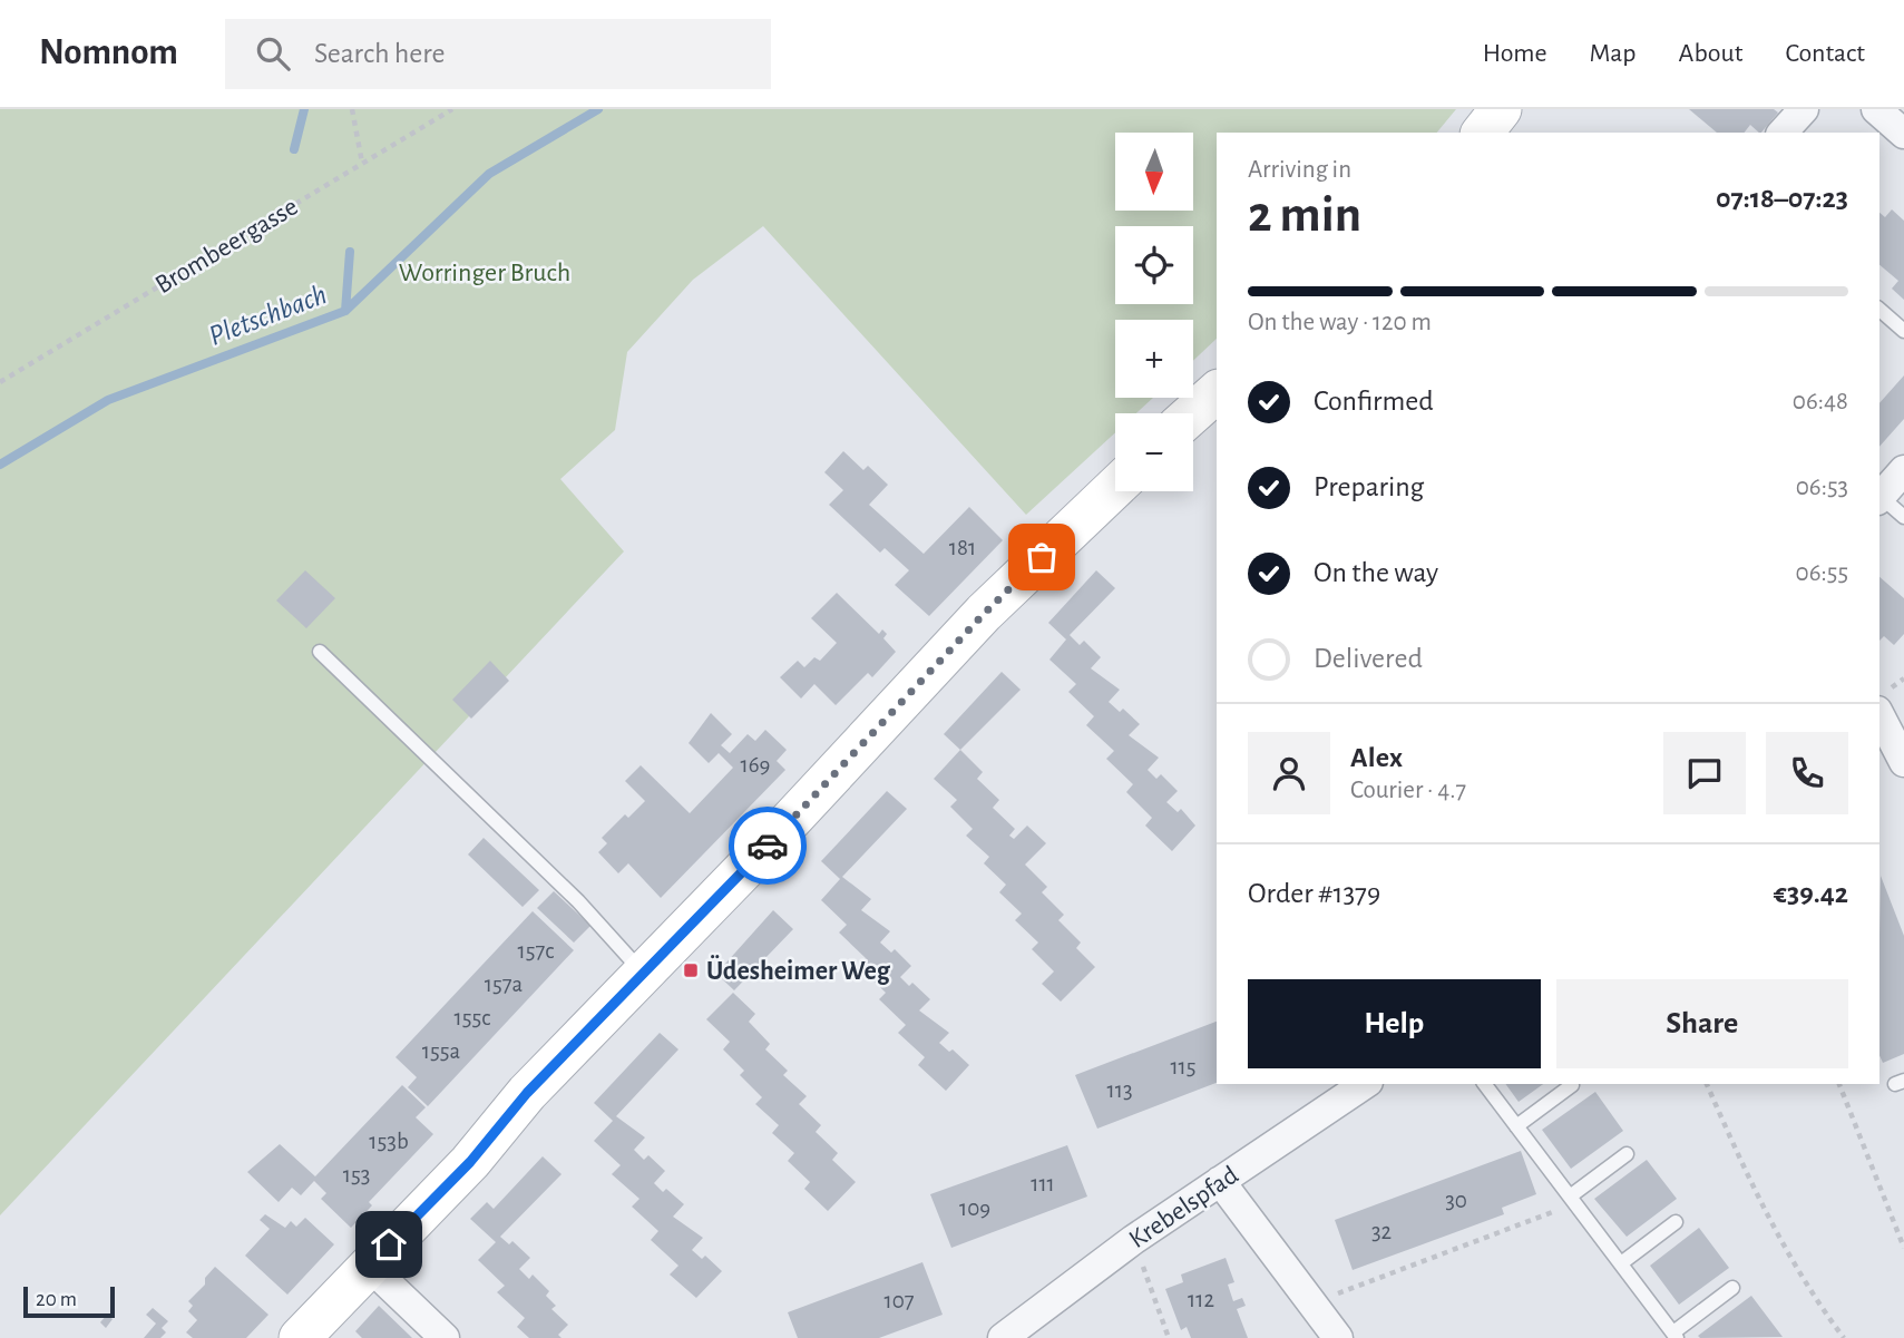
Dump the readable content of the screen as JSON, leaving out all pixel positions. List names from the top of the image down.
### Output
{
  "streets": {
    "street": ["Krebelspfad"],
    "path": ["Brombeergasse"]
  },
  "water": ["Pletschbach"],
  "parks": ["Worringer Bruch"],
  "places": {
    "transit": ["Üdesheimer Weg"]
  },
  "house_numbers": [
    "181",
    "169",
    "157c",
    "157a",
    "155c",
    "155a",
    "115",
    "113",
    "153b",
    "153",
    "111",
    "30",
    "109",
    "32",
    "112",
    "107"
  ],
  "scale_bar": "20 m",
  "north": "bottom",
  "page": {
    "header": "Nomnom",
    "search": "Search here",
    "nav": [
      "Home",
      "Map",
      "About",
      "Contact"
    ],
    "map_buttons": ["+", "−"],
    "heading": ["2 min", "Arriving in", "07:18–07:23"],
    "panel": [
      "Alex",
      "Courier · 4.7",
      "Order #1379",
      "€39.42"
    ],
    "bar": "On the way · 120 m",
    "list": [
      ["Confirmed", "06:48"],
      ["Preparing", "06:53"],
      ["On the way", "06:55"],
      "Delivered"
    ],
    "buttons": ["Help", "Share"],
    "scale": "20 m"
  }
}
